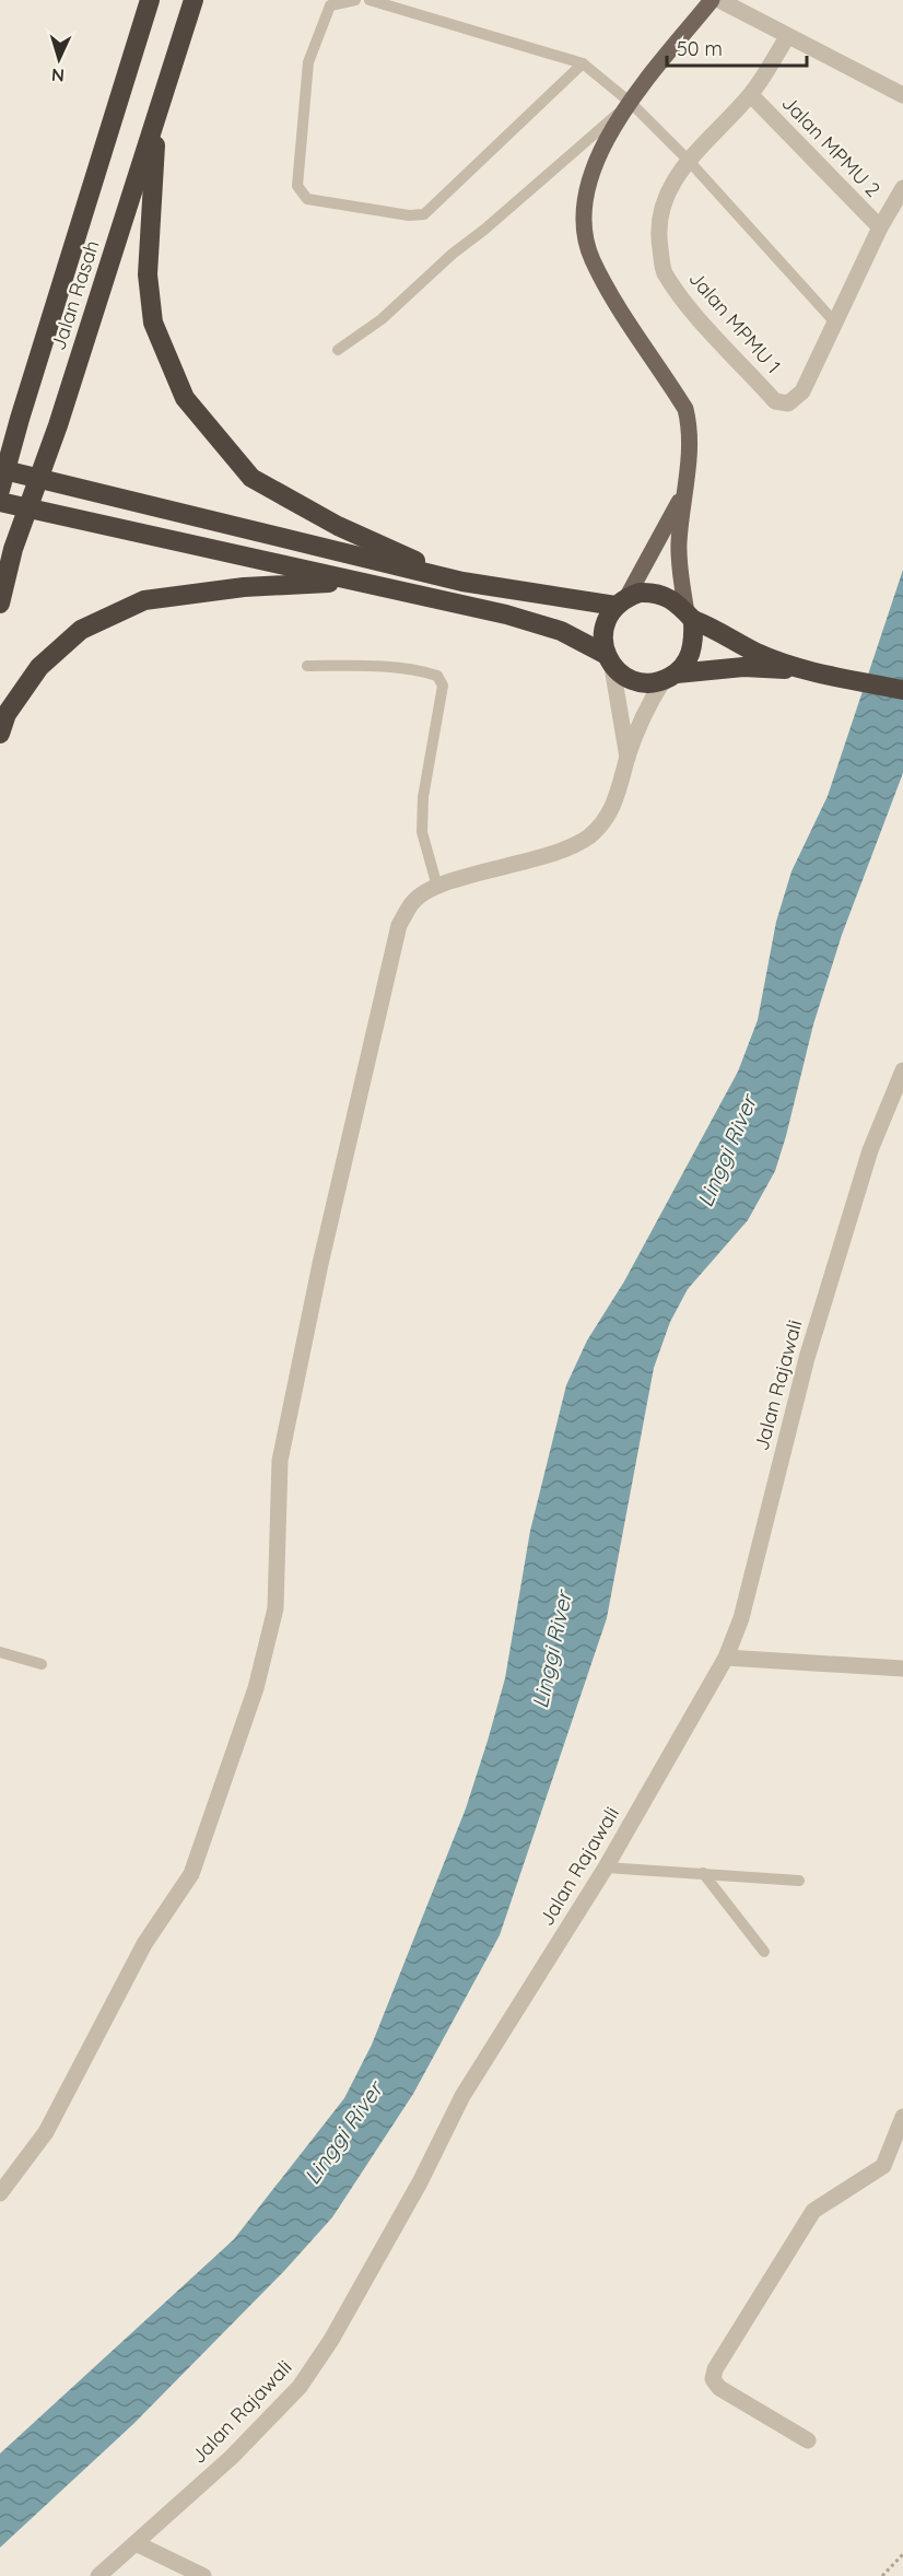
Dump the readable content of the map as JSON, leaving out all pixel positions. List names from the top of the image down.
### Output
{
  "streets": {
    "highway": ["Jalan Rasah"],
    "street": ["Jalan MPMU 2", "Jalan MPMU 1", "Jalan Rajawali"]
  },
  "crossings": [
    ["Jalan MPMU 2", "Jalan MPMU 1"]
  ],
  "water": ["Linggi River"],
  "scale_bar": "50 m",
  "north": "bottom"
}
